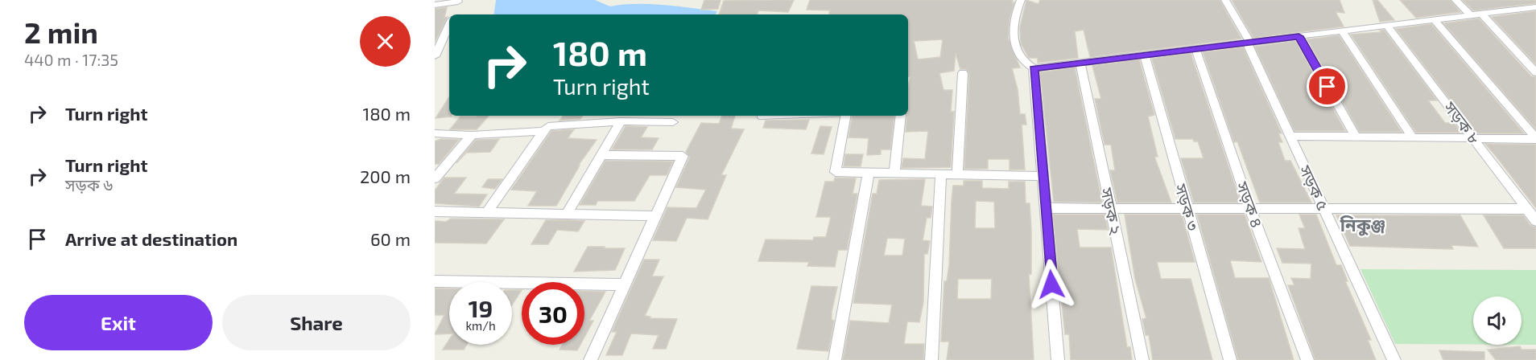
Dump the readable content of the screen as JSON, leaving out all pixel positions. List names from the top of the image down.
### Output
{
  "streets": {
    "street": [
      "সড়ক ৮",
      "সড়ক ৫",
      "সড়ক ৪",
      "সড়ক ৩",
      "সড়ক ২"
    ]
  },
  "districts": ["নিকুঞ্জ"],
  "page": {
    "heading": ["2 min", "440 m · 17:35"],
    "turn": ["180 m", "Turn right"],
    "list": [
      {
        "name": "Turn right",
        "value": "180 m"
      },
      {
        "name": "Turn right",
        "note": "সড়ক ৬",
        "value": "200 m"
      },
      {
        "name": "Arrive at destination",
        "value": "60 m"
      }
    ],
    "speed": "19 km/h",
    "limit": "30",
    "buttons": ["Exit", "Share"]
  }
}
